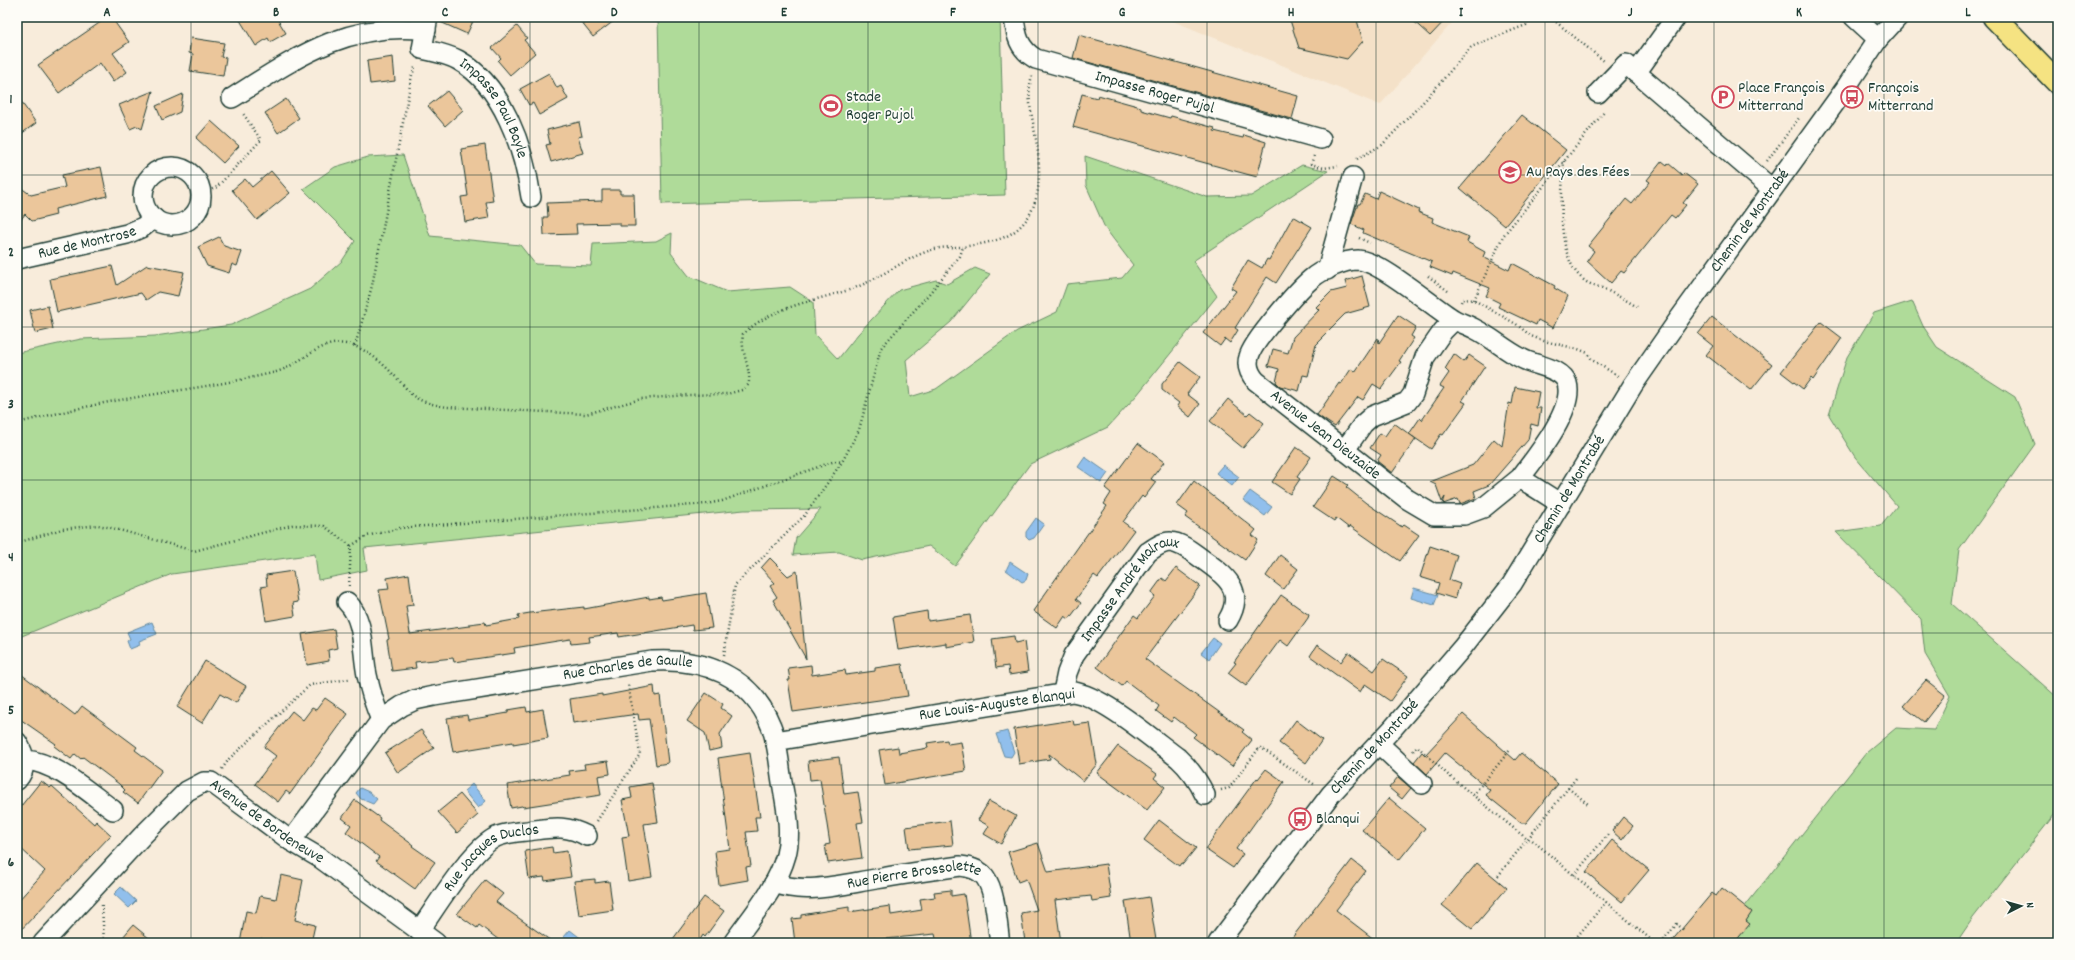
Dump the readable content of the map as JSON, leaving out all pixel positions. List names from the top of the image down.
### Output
{
  "streets": {
    "street": [
      "Impasse Roger Pujol",
      "Impasse Paul Bayle",
      "Chemin de Montrabé",
      "Rue de Montrose",
      "Avenue Jean Dieuzaide",
      "Impasse André Malraux",
      "Rue Charles de Gaulle",
      "Rue Louis-Auguste Blanqui",
      "Avenue de Bordeneuve",
      "Rue Jacques Duclos",
      "Rue Pierre Brossolette"
    ]
  },
  "crossings": [
    ["Impasse André Malraux", "Rue Louis-Auguste Blanqui"],
    ["Rue Charles de Gaulle", "Rue Louis-Auguste Blanqui"],
    ["Rue Charles de Gaulle", "Avenue de Bordeneuve"],
    ["Rue Charles de Gaulle", "Rue Pierre Brossolette"],
    ["Avenue de Bordeneuve", "Rue Jacques Duclos"]
  ],
  "places": {
    "parking": ["Place François Mitterrand"],
    "bus stop": ["François Mitterrand", "Blanqui"],
    "sports": ["Stade Roger Pujol"],
    "school or university": ["Au Pays des Fées"]
  },
  "north": "right",
  "grid": {
    "columns": [
      "A",
      "B",
      "C",
      "D",
      "E",
      "F",
      "G",
      "H",
      "I",
      "J",
      "K",
      "L"
    ],
    "rows": [
      "1",
      "2",
      "3",
      "4",
      "5",
      "6"
    ]
  }
}
